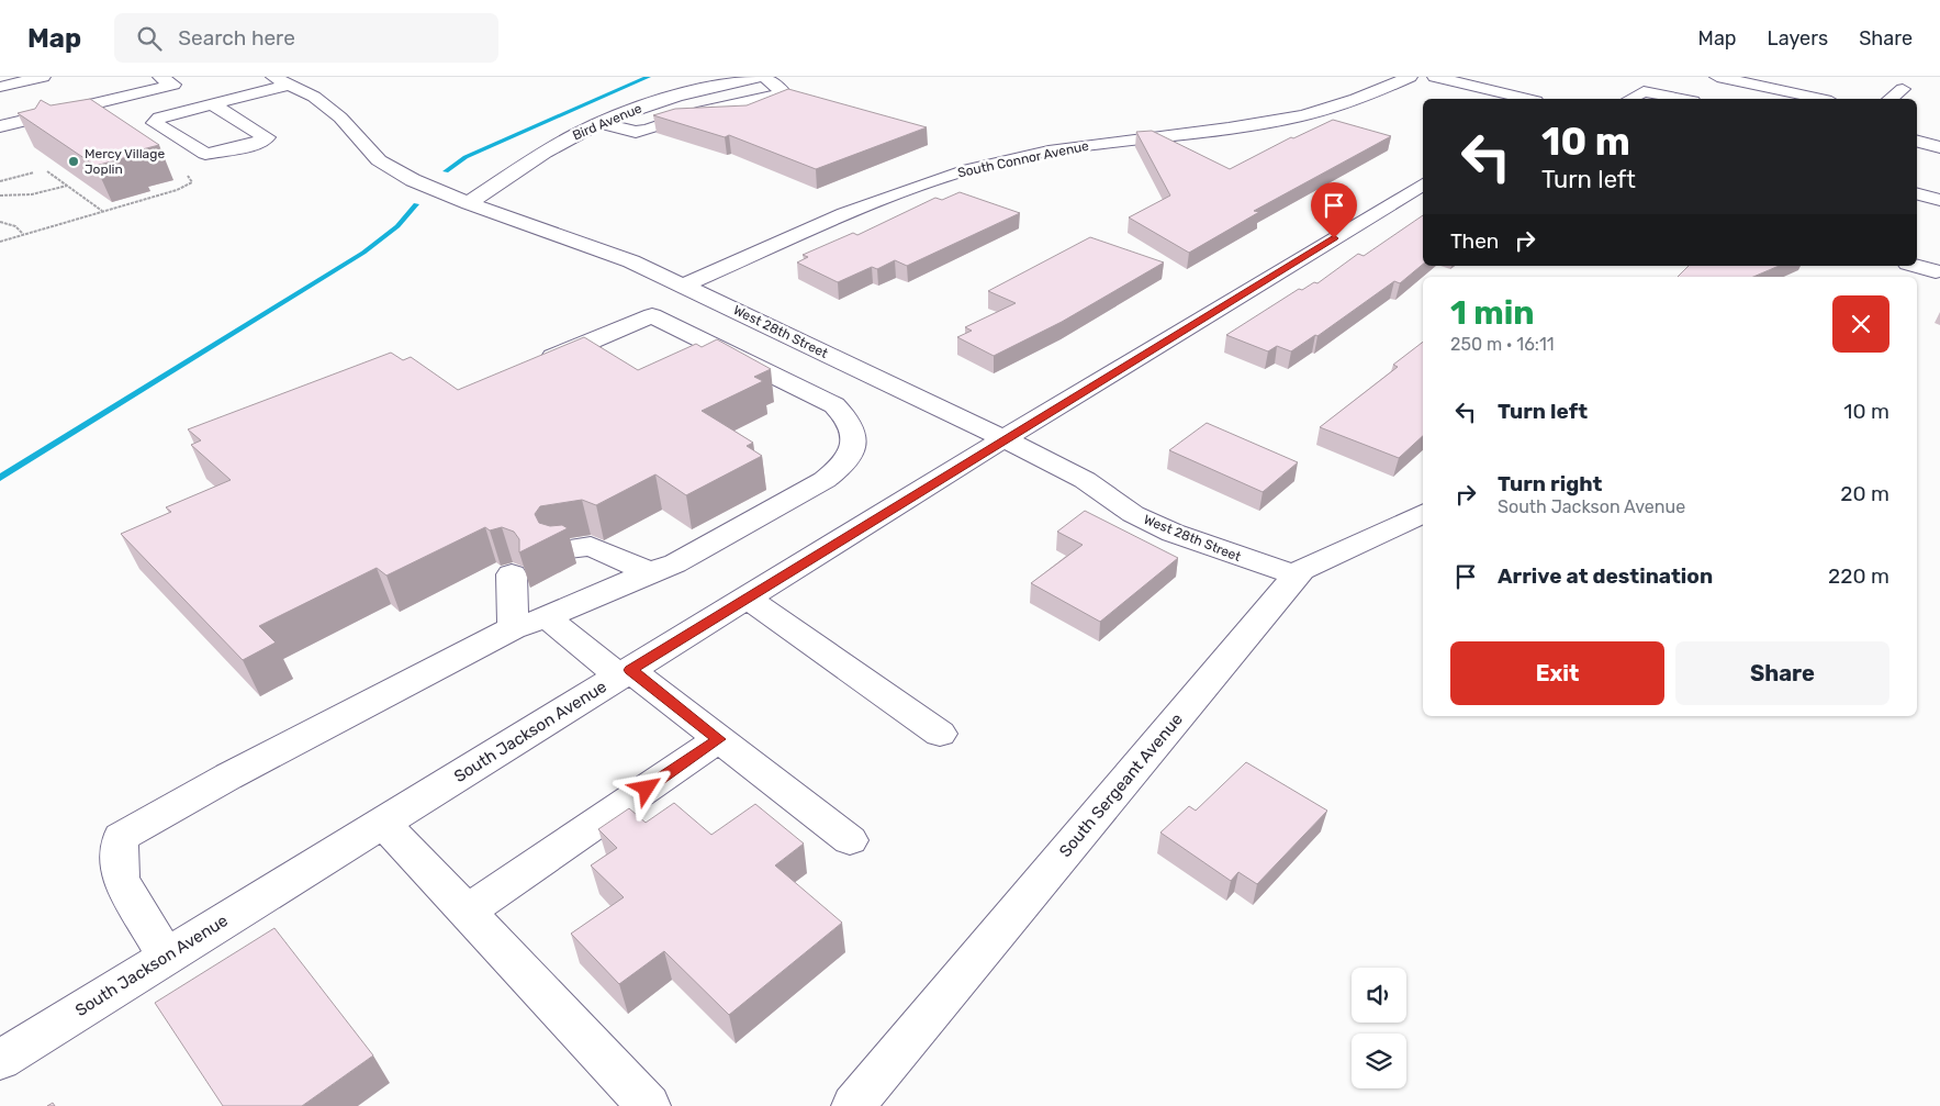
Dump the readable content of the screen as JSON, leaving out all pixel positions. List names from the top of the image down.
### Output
{
  "streets": {
    "street": [
      "Bird Avenue",
      "South Connor Avenue",
      "West 28th Street",
      "South Jackson Avenue",
      "South Sergeant Avenue"
    ]
  },
  "crossings": [
    ["Bird Avenue", "West 28th Street"],
    ["South Connor Avenue", "West 28th Street"],
    ["West 28th Street", "South Jackson Avenue"],
    ["West 28th Street", "South Sergeant Avenue"]
  ],
  "places": ["Mercy Village Joplin"],
  "page": {
    "header": "Map",
    "search": "Search here",
    "nav": ["Map", "Layers", "Share"],
    "turn": ["10 m", "Turn left"],
    "then": "Then",
    "heading": ["1 min", "250 m · 16:11"],
    "list": [
      {
        "name": "Turn left",
        "value": "10 m"
      },
      {
        "name": "Turn right",
        "note": "South Jackson Avenue",
        "value": "20 m"
      },
      {
        "name": "Arrive at destination",
        "value": "220 m"
      }
    ],
    "buttons": ["Exit", "Share"]
  }
}
